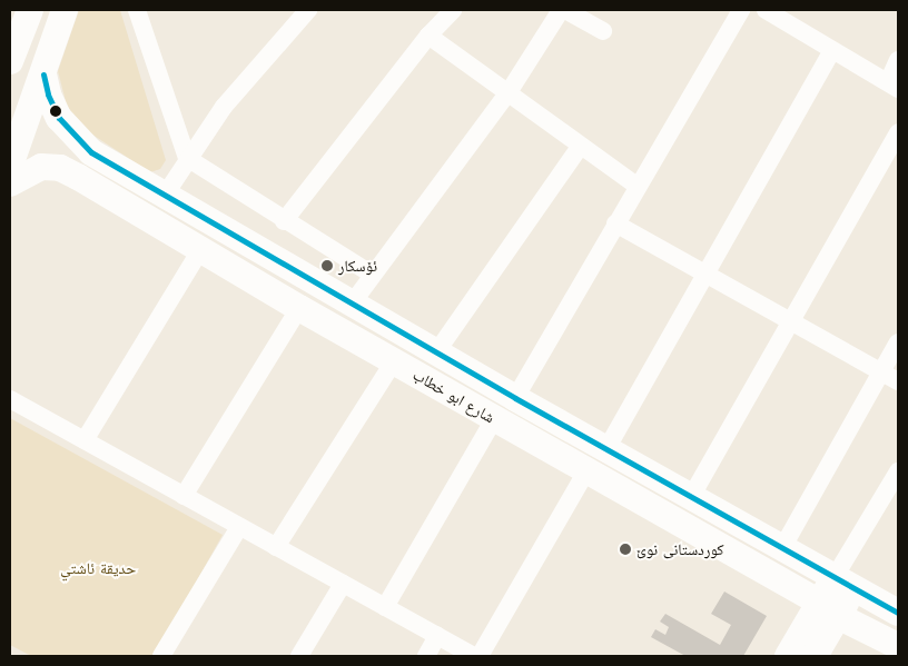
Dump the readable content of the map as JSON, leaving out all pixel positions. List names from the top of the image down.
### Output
{
  "streets": {
    "main road": ["شارع ابو خطاب"]
  },
  "parks": ["حديقة ئاشتي"],
  "places": ["ئۆسکار", "کوردستانی نوێ"]
}
